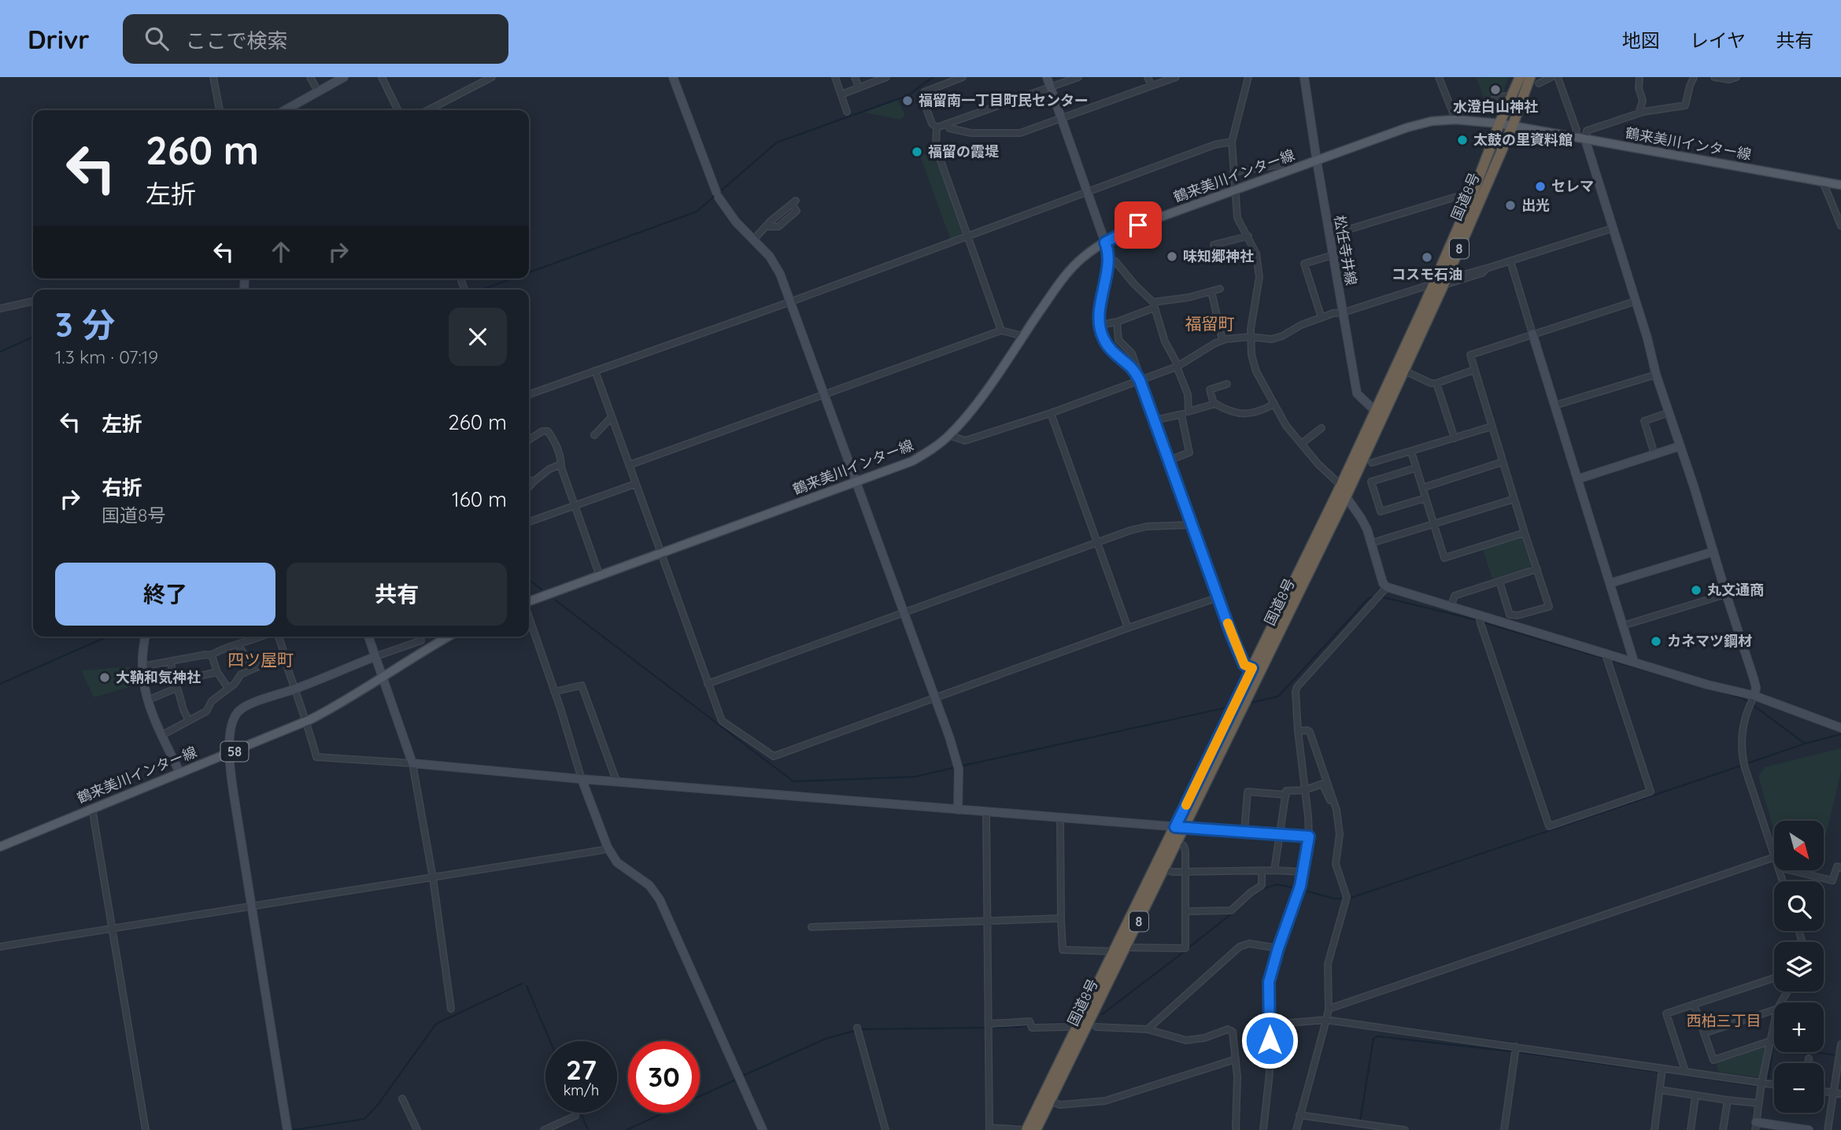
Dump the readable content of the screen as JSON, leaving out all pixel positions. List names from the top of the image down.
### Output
{
  "streets": {
    "highway": ["国道8号", "8"],
    "main road": ["鶴来美川インター線", "58"],
    "street": ["松任寺井線"]
  },
  "crossings": [
    ["鶴来美川インター線", "国道8号"],
    ["鶴来美川インター線", "松任寺井線"],
    ["国道8号", "松任寺井線"]
  ],
  "districts": ["福留町", "四ツ屋町", "西柏三丁目"],
  "places": [
    "水澄白山神社",
    "福留南一丁目町民センター",
    "太鼓の里資料館",
    "福留の霞堤",
    "セレマ",
    "出光",
    "味知郷神社",
    "コスモ石油",
    "丸文通商",
    "カネマツ鋼材",
    "大靹和気神社"
  ],
  "north": "bottom right",
  "page": {
    "header": "Drivr",
    "search": "ここで検索",
    "nav": ["地図", "レイヤ", "共有"],
    "turn": ["260 m", "左折"],
    "heading": ["3 分", "1.3 km · 07:19"],
    "list": [
      {
        "name": "左折",
        "value": "260 m"
      },
      {
        "name": "右折",
        "note": "国道8号",
        "value": "160 m"
      }
    ],
    "buttons": ["終了", "共有"],
    "map_buttons": ["+", "−"],
    "speed": "27 km/h",
    "limit": "30"
  }
}
